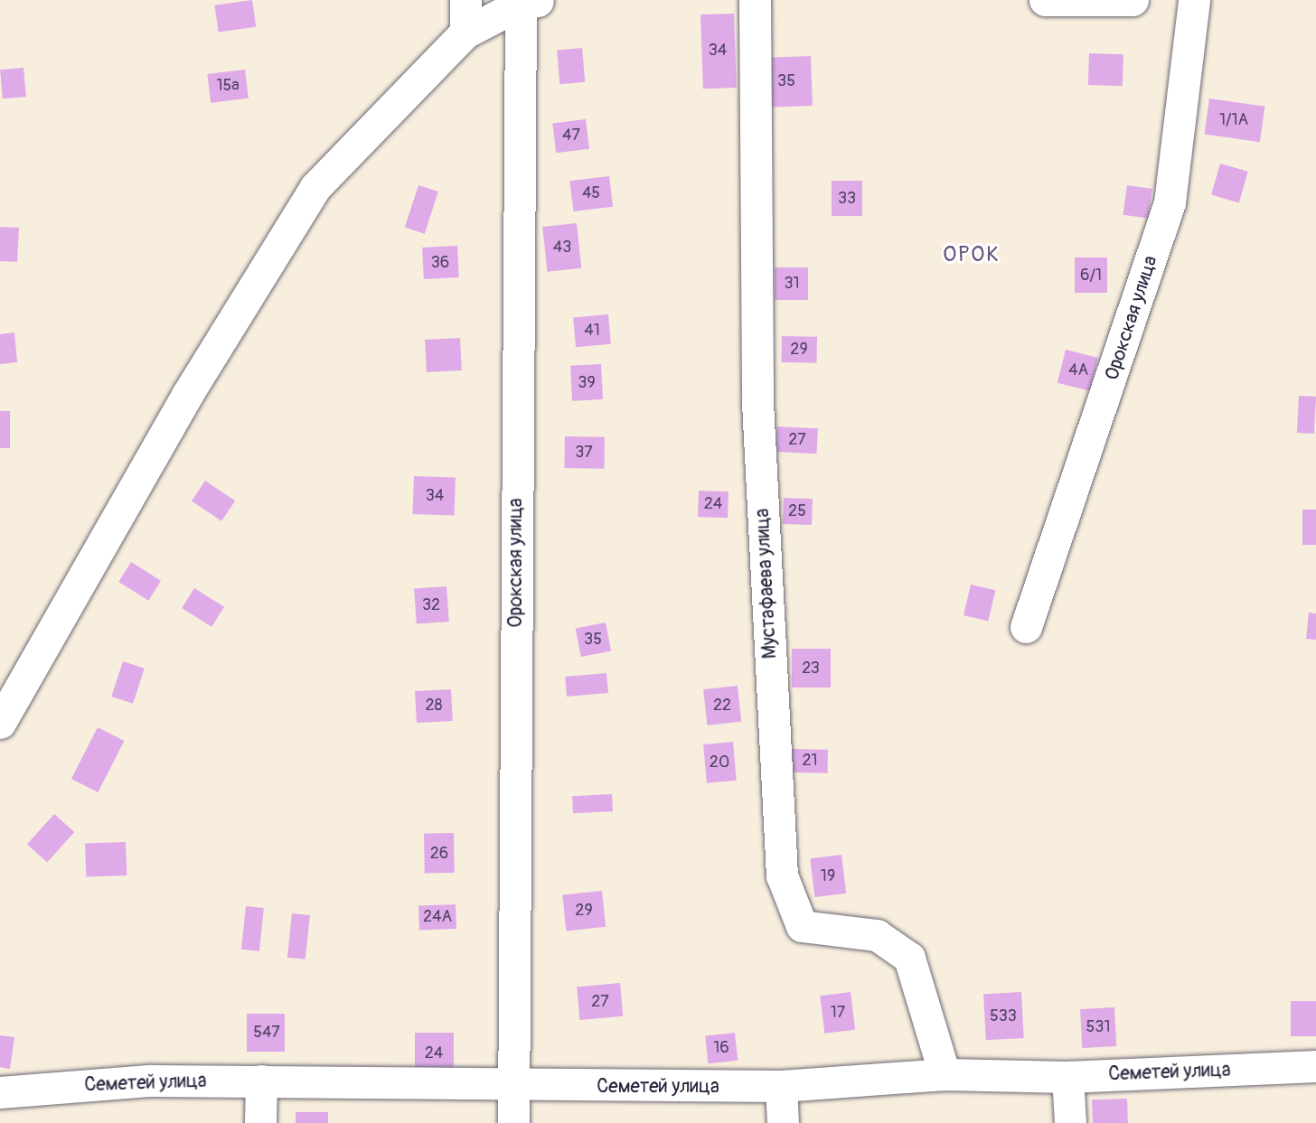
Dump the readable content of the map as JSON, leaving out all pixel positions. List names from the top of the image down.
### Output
{
  "streets": {
    "street": ["Орокская улица", "Мустафаева улица", "Семетей улица"]
  },
  "crossings": [
    ["Орокская улица", "Семетей улица"],
    ["Мустафаева улица", "Семетей улица"]
  ],
  "districts": ["ОРОК"],
  "house_numbers": [
    "34",
    "35",
    "15а",
    "1/1А",
    "47",
    "45",
    "33",
    "43",
    "36",
    "6/1",
    "31",
    "41",
    "29",
    "4А",
    "39",
    "27",
    "37",
    "34",
    "24",
    "25",
    "32",
    "35",
    "23",
    "28",
    "22",
    "21",
    "20",
    "26",
    "19",
    "29",
    "24А",
    "27",
    "17",
    "533",
    "531",
    "547",
    "16",
    "24"
  ]
}
